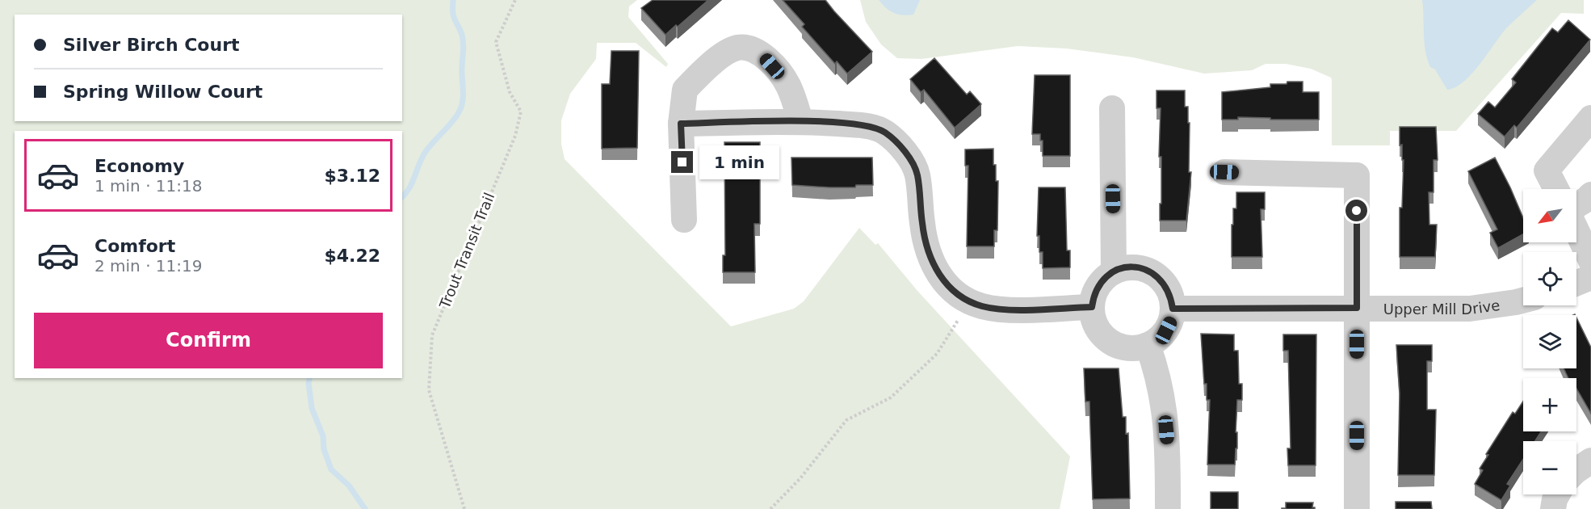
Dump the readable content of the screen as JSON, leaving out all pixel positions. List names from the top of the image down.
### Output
{
  "streets": {
    "street": ["Upper Mill Drive"],
    "path": ["Trout Transit Trail"]
  },
  "north": "bottom left",
  "page": {
    "banner": ["Silver Birch Court", "Spring Willow Court"],
    "list": [
      {
        "name": "Economy",
        "note": "1 min · 11:18",
        "value": "$3.12"
      },
      {
        "name": "Comfort",
        "note": "2 min · 11:19",
        "value": "$4.22"
      }
    ],
    "bubble": "1 min",
    "map_buttons": ["+", "−"],
    "buttons": "Confirm"
  }
}
